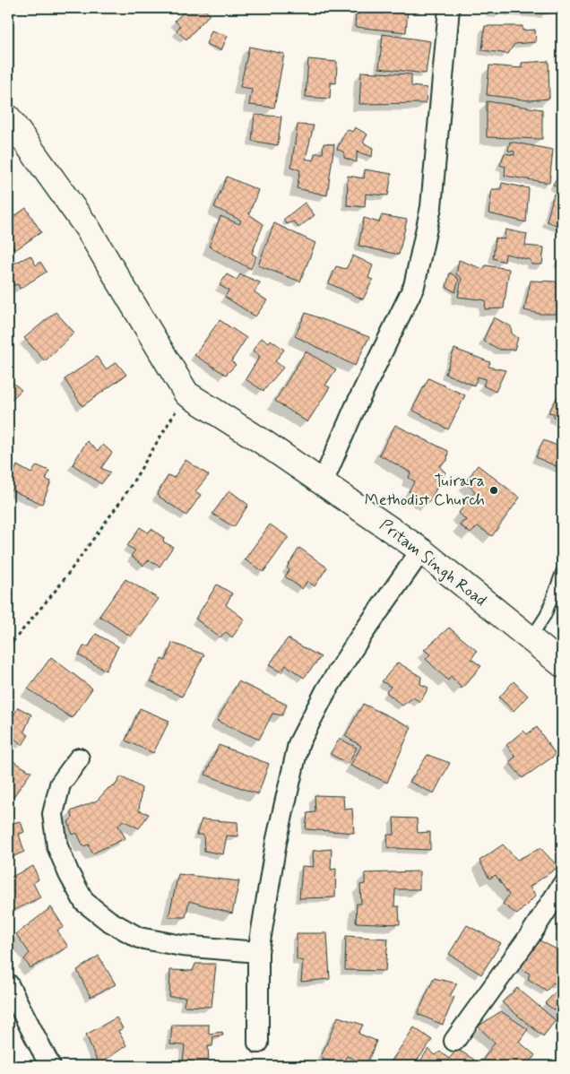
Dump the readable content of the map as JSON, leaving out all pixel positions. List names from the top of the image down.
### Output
{
  "streets": {
    "street": ["Pritam Singh Road"]
  },
  "places": ["Tuirara Methodist Church"]
}
